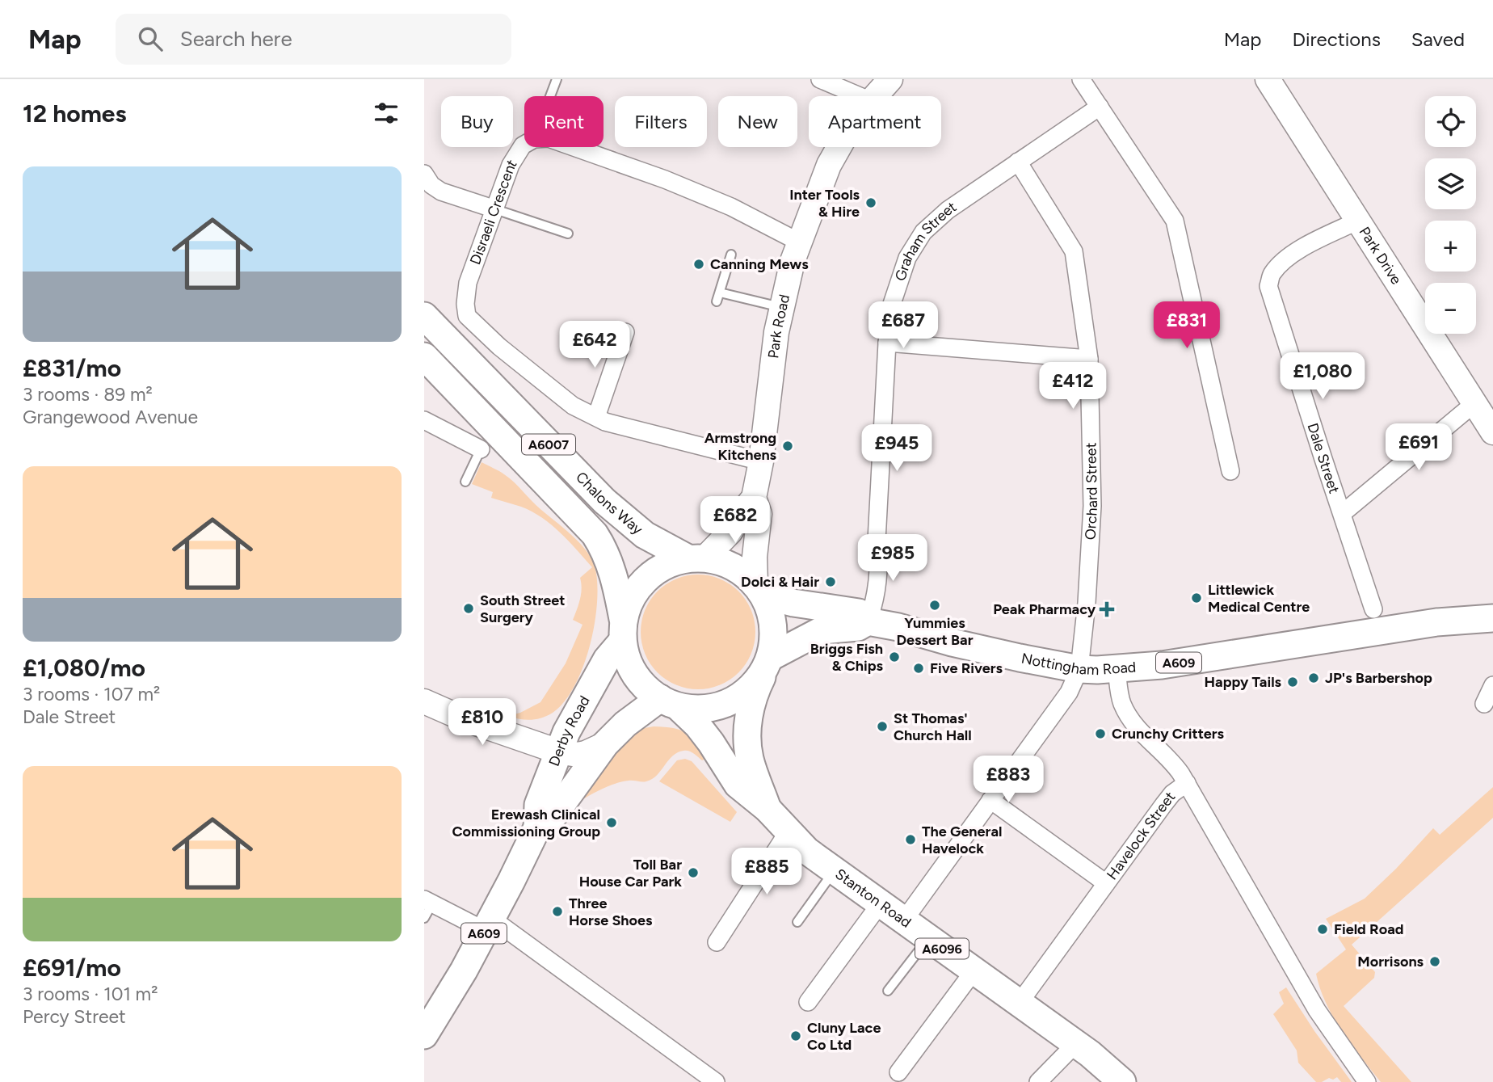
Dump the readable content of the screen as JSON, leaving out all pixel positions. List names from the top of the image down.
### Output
{
  "streets": {
    "main road": [
      "A6007",
      "Chalons Way",
      "Nottingham Road",
      "A609",
      "Derby Road",
      "Stanton Road",
      "A6096"
    ],
    "street": [
      "Disraeli Crescent",
      "Graham Street",
      "Park Drive",
      "Park Road",
      "Dale Street",
      "Orchard Street",
      "Havelock Street"
    ]
  },
  "crossings": [
    ["Disraeli Crescent", "Park Road"],
    ["Graham Street", "Orchard Street"],
    ["Graham Street", "Nottingham Road"],
    ["Park Drive", "Dale Street"],
    ["Orchard Street", "Nottingham Road"],
    ["Orchard Street", "Stanton Road"],
    ["Chalons Way", "Nottingham Road"],
    ["Chalons Way", "Derby Road"],
    ["Chalons Way", "Stanton Road"],
    ["Nottingham Road", "Derby Road"],
    ["Nottingham Road", "Havelock Street"],
    ["Nottingham Road", "Stanton Road"],
    ["Derby Road", "Stanton Road"],
    ["Havelock Street", "Stanton Road"]
  ],
  "places": {
    "other": [
      "Inter Tools & Hire",
      "Canning Mews",
      "Armstrong Kitchens",
      "Dolci & Hair",
      "Littlewick Medical Centre",
      "Yummies Dessert Bar",
      "South Street Surgery",
      "Briggs Fish & Chips",
      "Five Rivers",
      "JP's Barbershop",
      "Happy Tails",
      "St Thomas' Church Hall",
      "Crunchy Critters",
      "Erewash Clinical Commissioning Group",
      "The General Havelock",
      "Toll Bar House Car Park",
      "Three Horse Shoes",
      "Field Road",
      "Morrisons",
      "Cluny Lace Co Ltd"
    ],
    "health": ["Peak Pharmacy"]
  },
  "page": {
    "header": "Map",
    "search": "Search here",
    "nav": ["Map", "Directions", "Saved"],
    "heading": "12 homes",
    "map_buttons": ["+", "−"],
    "chip": [
      "Buy",
      "Rent",
      "Filters",
      "New",
      "Apartment"
    ],
    "list": [
      {
        "name": "£831/mo",
        "note": "3 rooms · 89 m² · Grangewood Avenue"
      },
      {
        "name": "£1,080/mo",
        "note": "3 rooms · 107 m² · Dale Street"
      },
      {
        "name": "£691/mo",
        "note": "3 rooms · 101 m² · Percy Street"
      }
    ],
    "price": [
      "£687",
      "£831",
      "£642",
      "£1,080",
      "£412",
      "£691",
      "£945",
      "£682",
      "£985",
      "£810",
      "£883",
      "£885"
    ]
  }
}
